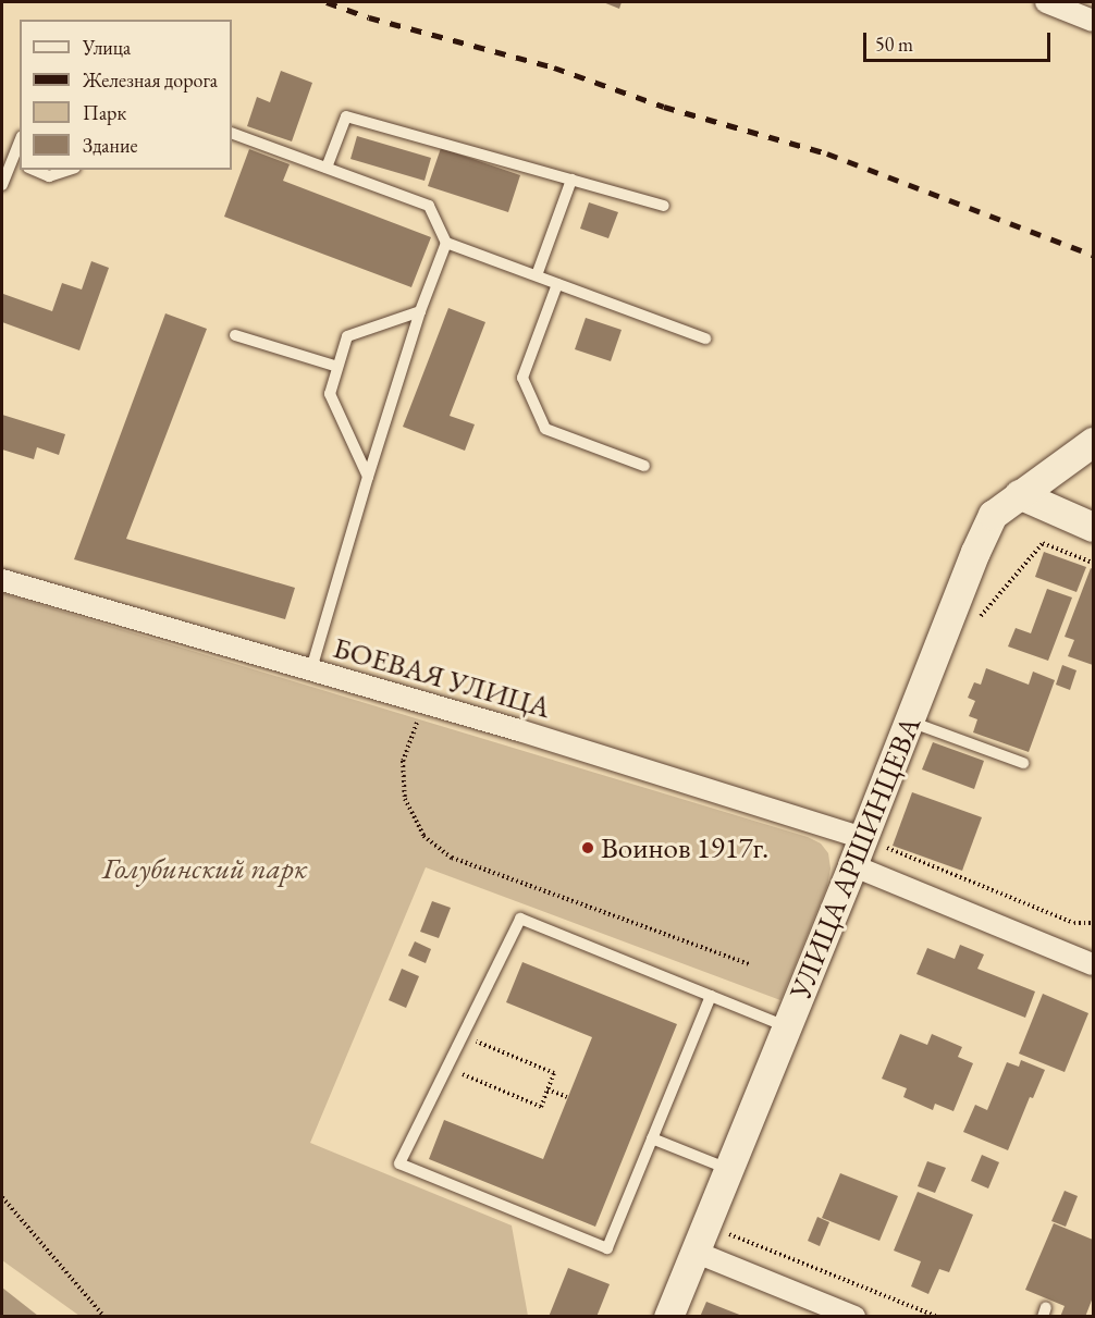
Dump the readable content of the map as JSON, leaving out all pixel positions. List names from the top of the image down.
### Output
{
  "streets": {
    "main road": ["УЛИЦА АРШИНЦЕВА"],
    "street": ["БОЕВАЯ УЛИЦА"]
  },
  "crossings": [
    ["БОЕВАЯ УЛИЦА", "УЛИЦА АРШИНЦЕВА"]
  ],
  "parks": ["Голубинский парк"],
  "places": ["Воинов 1917г."],
  "legend": [
    "Улица",
    "Железная дорога",
    "Парк",
    "Здание"
  ],
  "scale_bar": "50 m"
}
